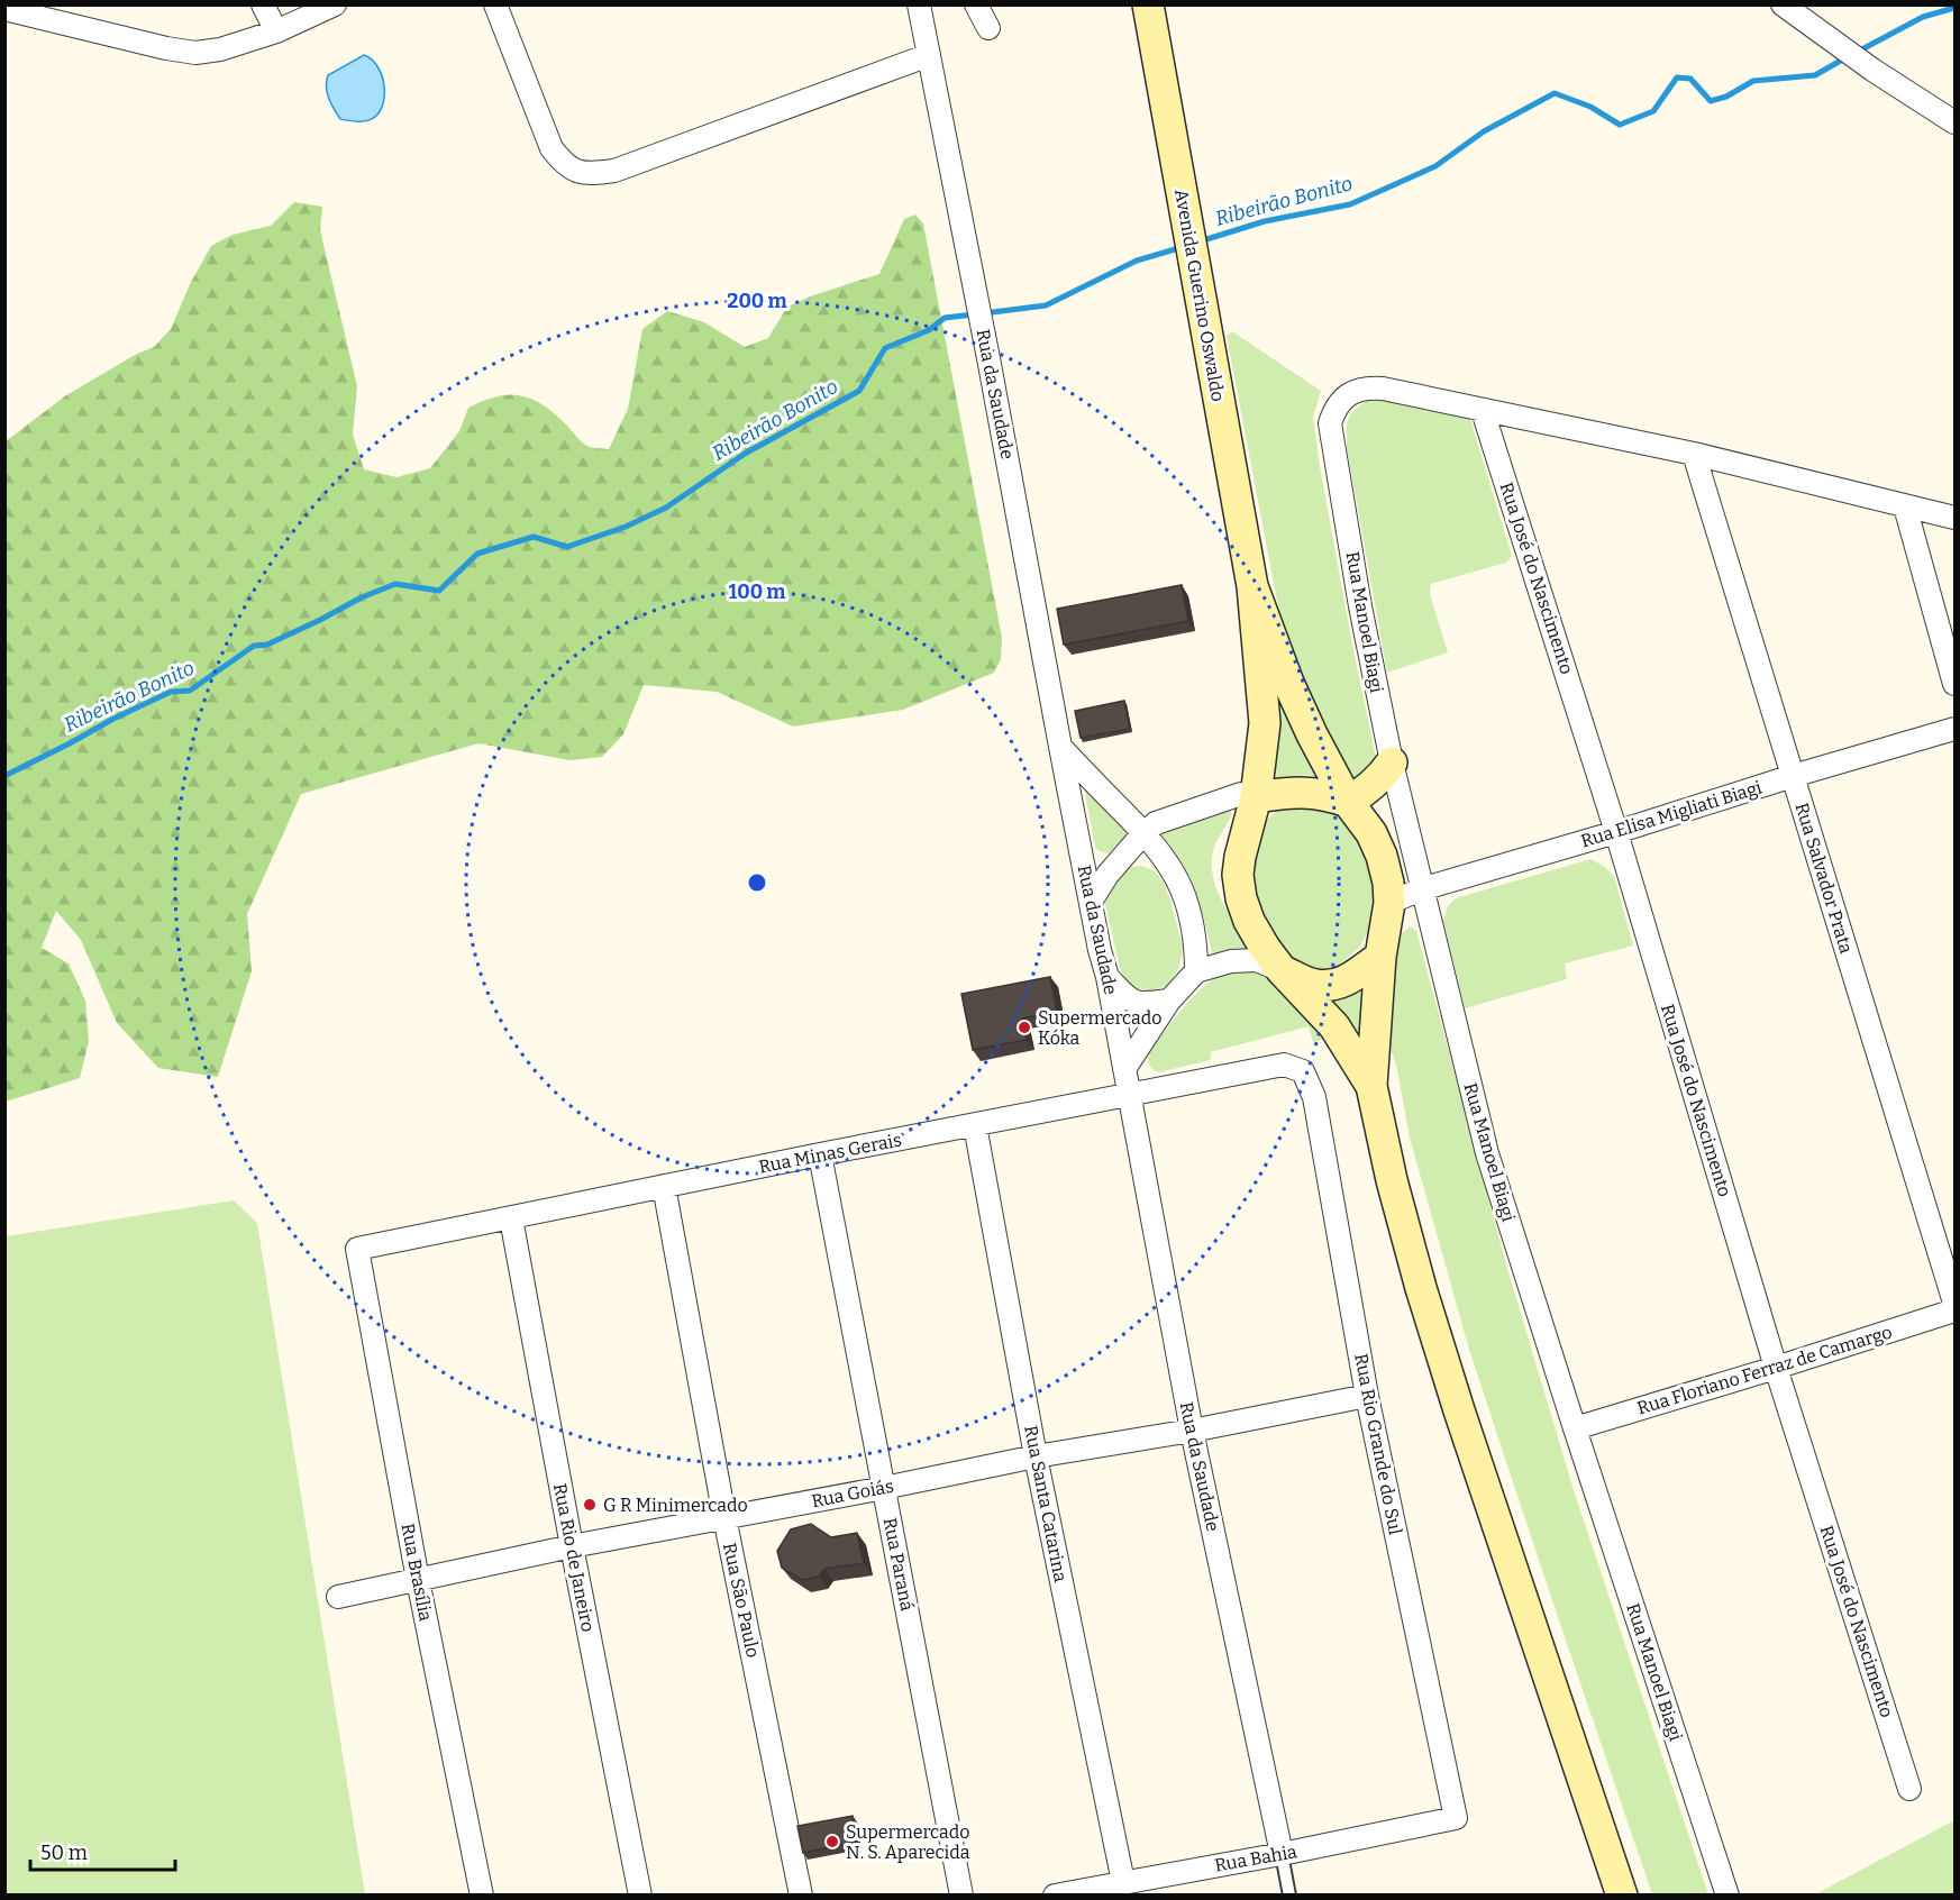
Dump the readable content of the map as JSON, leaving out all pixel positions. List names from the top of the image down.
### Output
{
  "streets": {
    "main road": ["Avenida Guerino Oswaldo"],
    "street": [
      "Rua da Saudade",
      "Rua José do Nascimento",
      "Rua Manoel Biagi",
      "Rua Elisa Migliati Biagi",
      "Rua Salvador Prata",
      "Rua Minas Gerais",
      "Rua Floriano Ferraz de Camargo",
      "Rua Rio Grande do Sul",
      "Rua Goiás",
      "Rua Santa Catarina",
      "Rua Rio de Janeiro",
      "Rua Paraná",
      "Rua Brasília",
      "Rua São Paulo",
      "Rua Bahia"
    ]
  },
  "crossings": [
    ["Avenida Guerino Oswaldo", "Rua Elisa Migliati Biagi"],
    ["Rua da Saudade", "Rua Minas Gerais"],
    ["Rua da Saudade", "Rua Goiás"],
    ["Rua da Saudade", "Rua Bahia"],
    ["Rua José do Nascimento", "Rua Manoel Biagi"],
    ["Rua José do Nascimento", "Rua Elisa Migliati Biagi"],
    ["Rua José do Nascimento", "Rua Floriano Ferraz de Camargo"],
    ["Rua Manoel Biagi", "Rua Elisa Migliati Biagi"],
    ["Rua Manoel Biagi", "Rua Floriano Ferraz de Camargo"],
    ["Rua Elisa Migliati Biagi", "Rua Salvador Prata"],
    ["Rua Minas Gerais", "Rua Rio Grande do Sul"],
    ["Rua Minas Gerais", "Rua Santa Catarina"],
    ["Rua Minas Gerais", "Rua Rio de Janeiro"],
    ["Rua Minas Gerais", "Rua Paraná"],
    ["Rua Minas Gerais", "Rua Brasília"],
    ["Rua Minas Gerais", "Rua São Paulo"],
    ["Rua Rio Grande do Sul", "Rua Goiás"],
    ["Rua Rio Grande do Sul", "Rua Bahia"],
    ["Rua Goiás", "Rua Santa Catarina"],
    ["Rua Goiás", "Rua Rio de Janeiro"],
    ["Rua Goiás", "Rua Paraná"],
    ["Rua Goiás", "Rua Brasília"],
    ["Rua Goiás", "Rua São Paulo"],
    ["Rua Santa Catarina", "Rua Bahia"]
  ],
  "water": ["Ribeirão Bonito"],
  "places": ["Supermercado Kóka", "G R Minimercado", "Supermercado N. S. Aparecida"],
  "scale_bar": "50 m",
  "rings": ["200 m", "100 m"]
}
